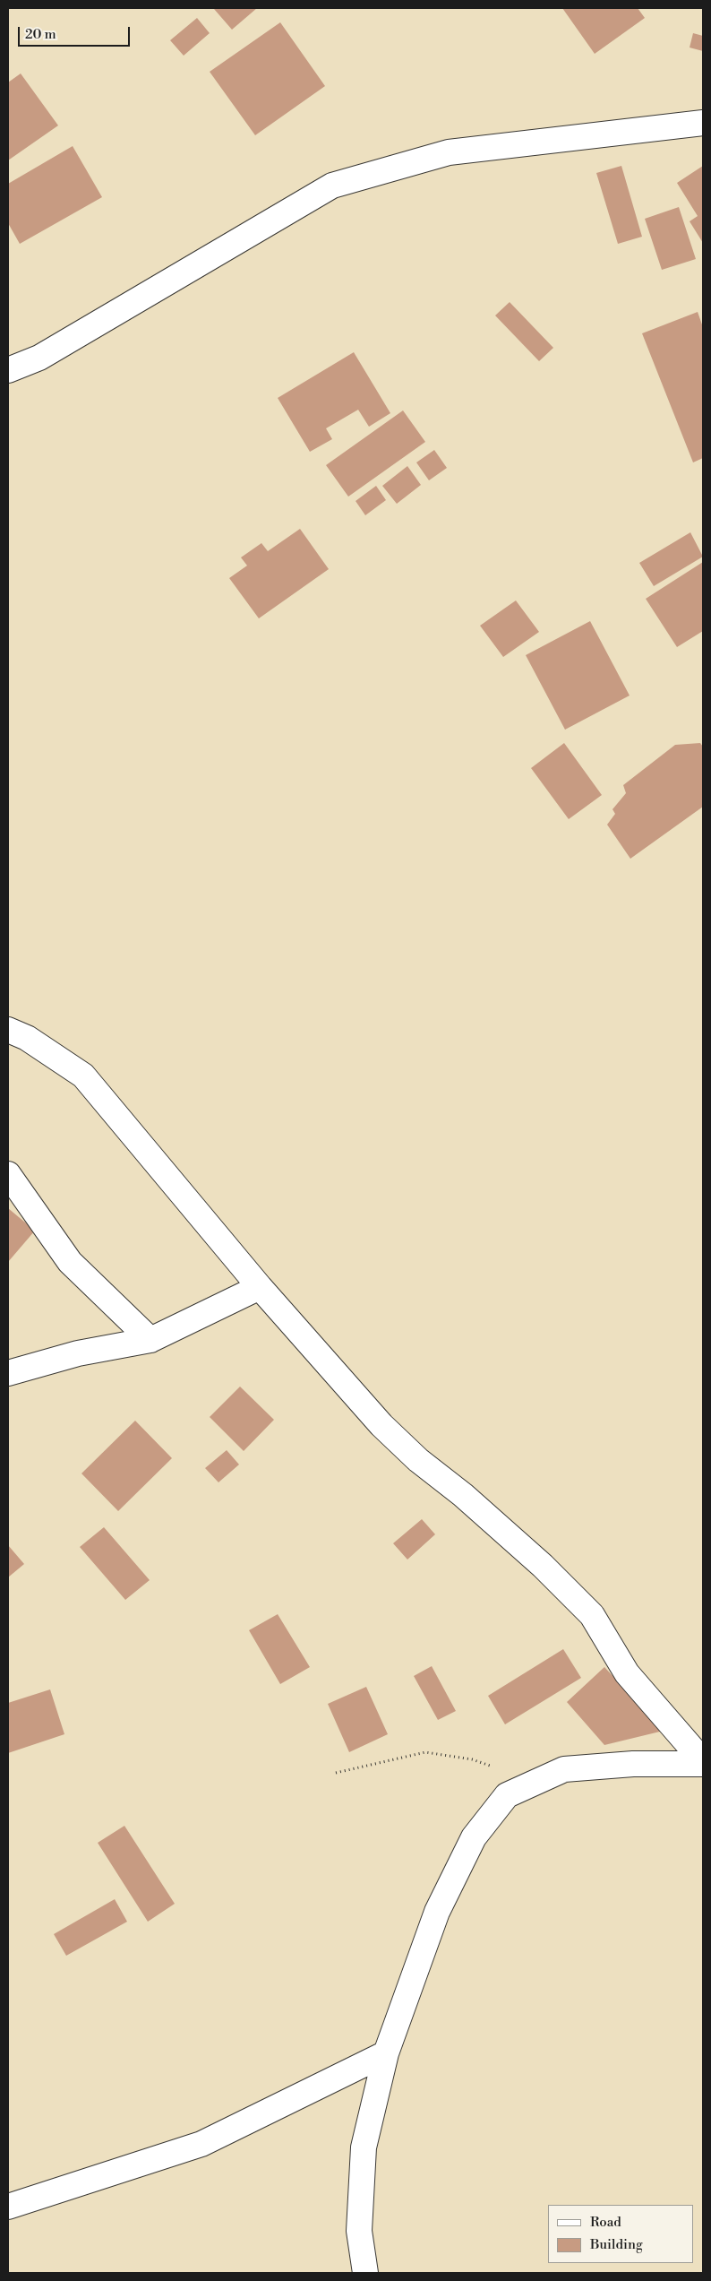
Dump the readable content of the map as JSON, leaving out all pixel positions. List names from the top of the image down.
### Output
{
  "legend": ["Road", "Building"],
  "scale_bar": "20 m"
}
